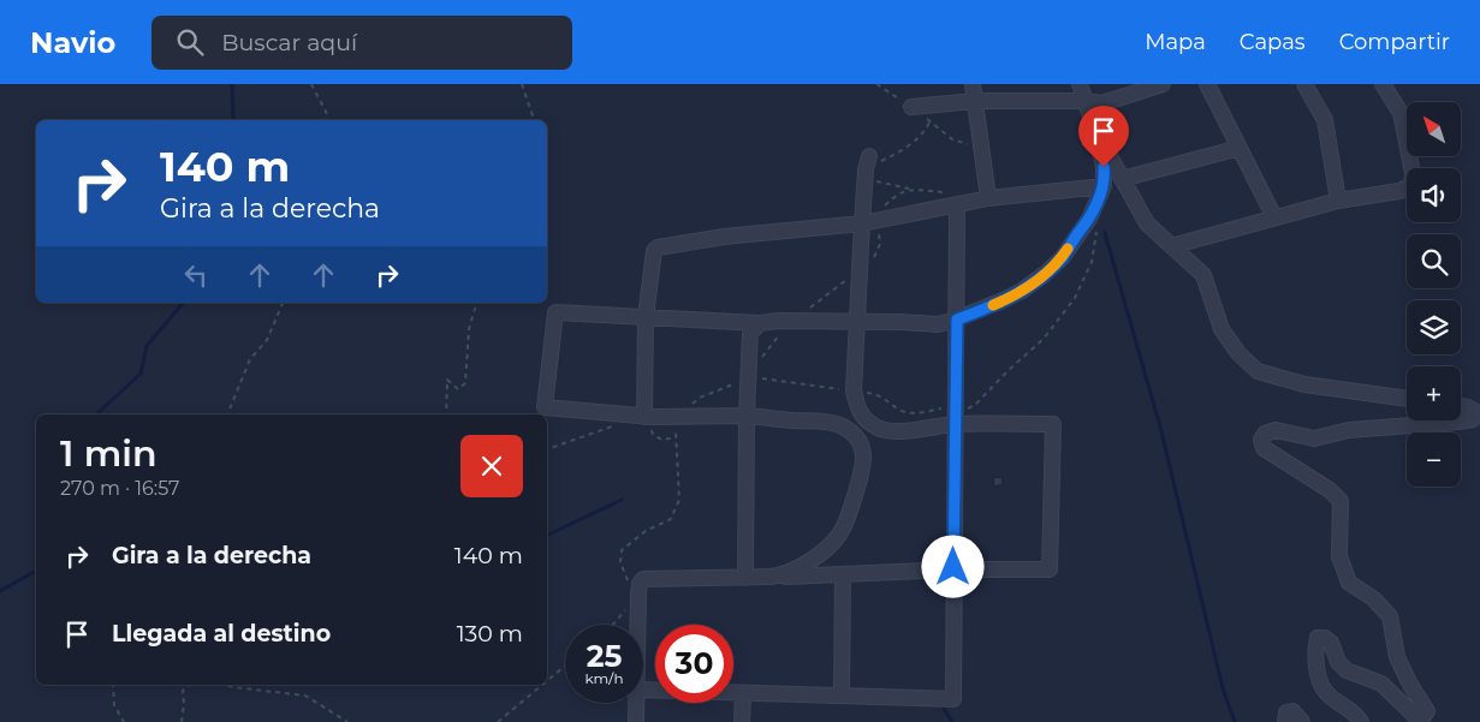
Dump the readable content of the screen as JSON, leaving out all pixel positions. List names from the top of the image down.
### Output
{
  "north": "top left",
  "page": {
    "header": "Navio",
    "search": "Buscar aquí",
    "nav": ["Mapa", "Capas", "Compartir"],
    "map_buttons": ["+", "−"],
    "turn": ["140 m", "Gira a la derecha"],
    "heading": ["1 min", "270 m · 16:57"],
    "list": [
      {
        "name": "Gira a la derecha",
        "value": "140 m"
      },
      {
        "name": "Llegada al destino",
        "value": "130 m"
      }
    ],
    "speed": "25 km/h",
    "limit": "30"
  }
}
